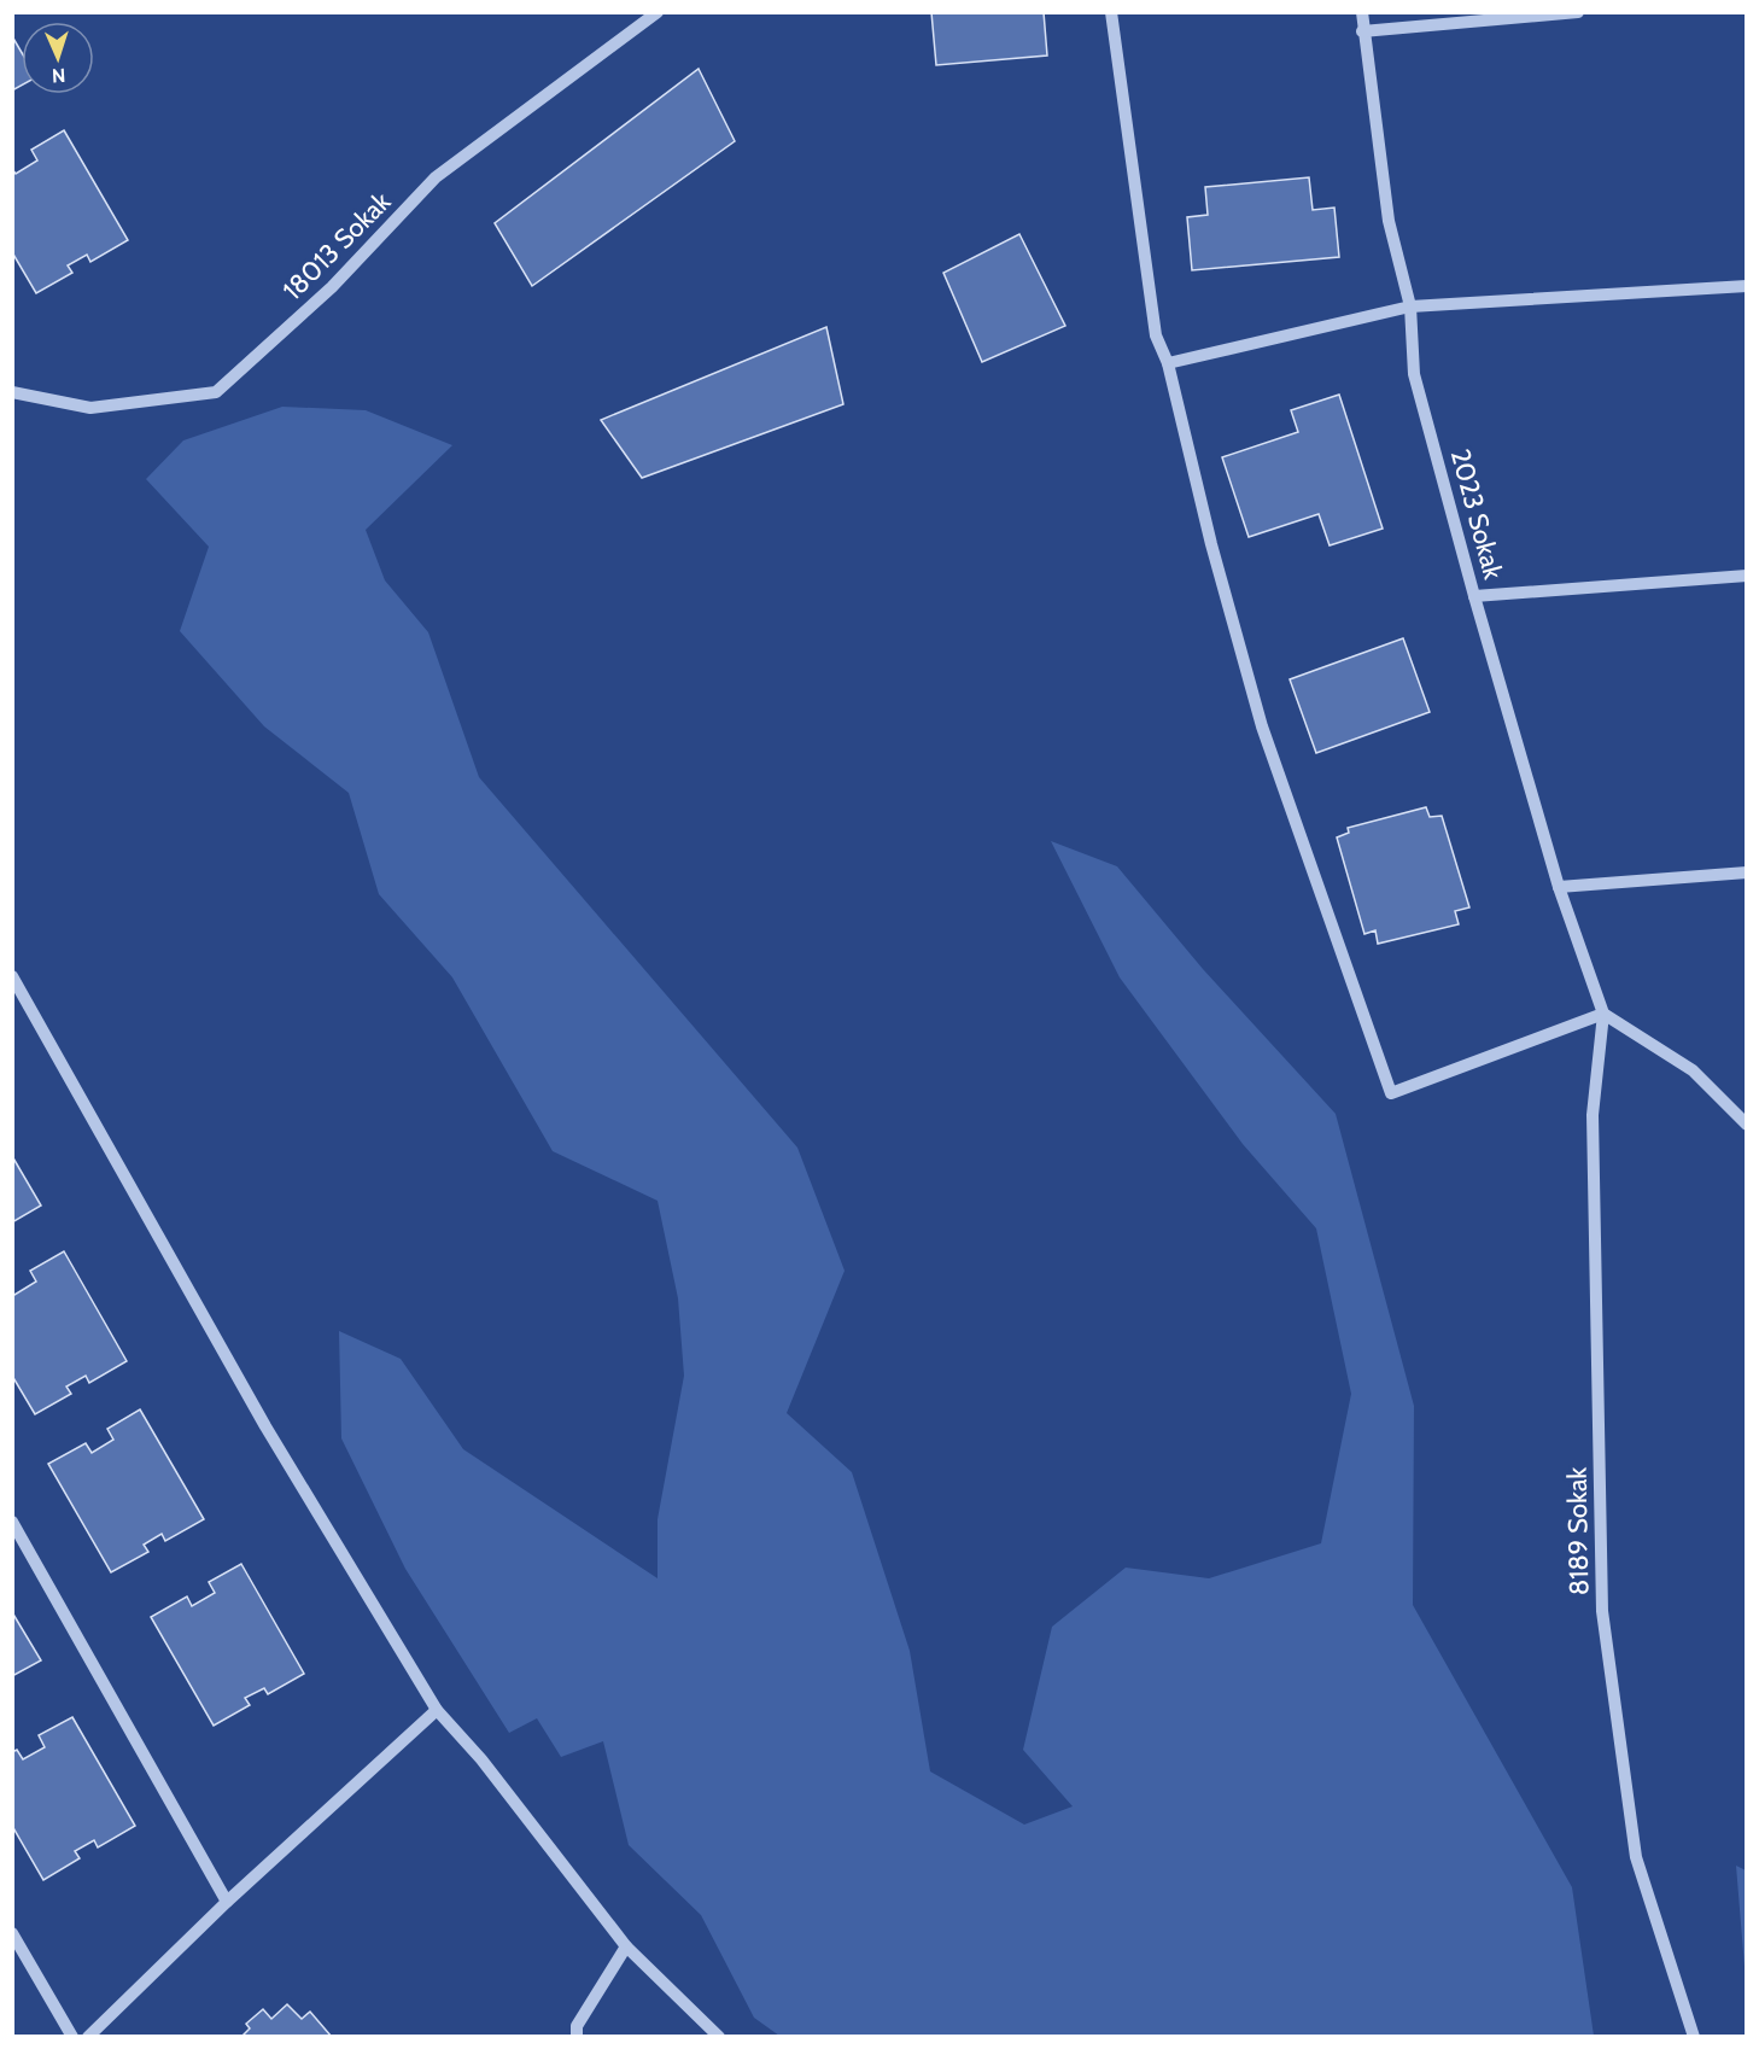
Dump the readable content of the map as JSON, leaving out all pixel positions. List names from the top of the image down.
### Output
{
  "streets": {
    "street": ["18013 Sokak", "2023 Sokak", "8189 Sokak"]
  },
  "crossings": [
    ["2023 Sokak", "8189 Sokak"]
  ],
  "north": "bottom"
}
